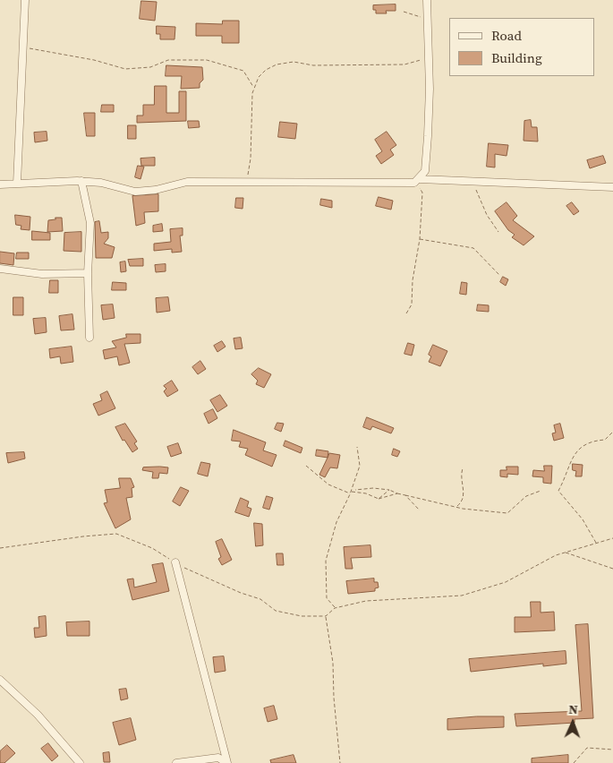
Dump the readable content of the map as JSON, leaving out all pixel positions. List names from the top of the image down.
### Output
{
  "legend": ["Road", "Building"],
  "north": "top"
}
